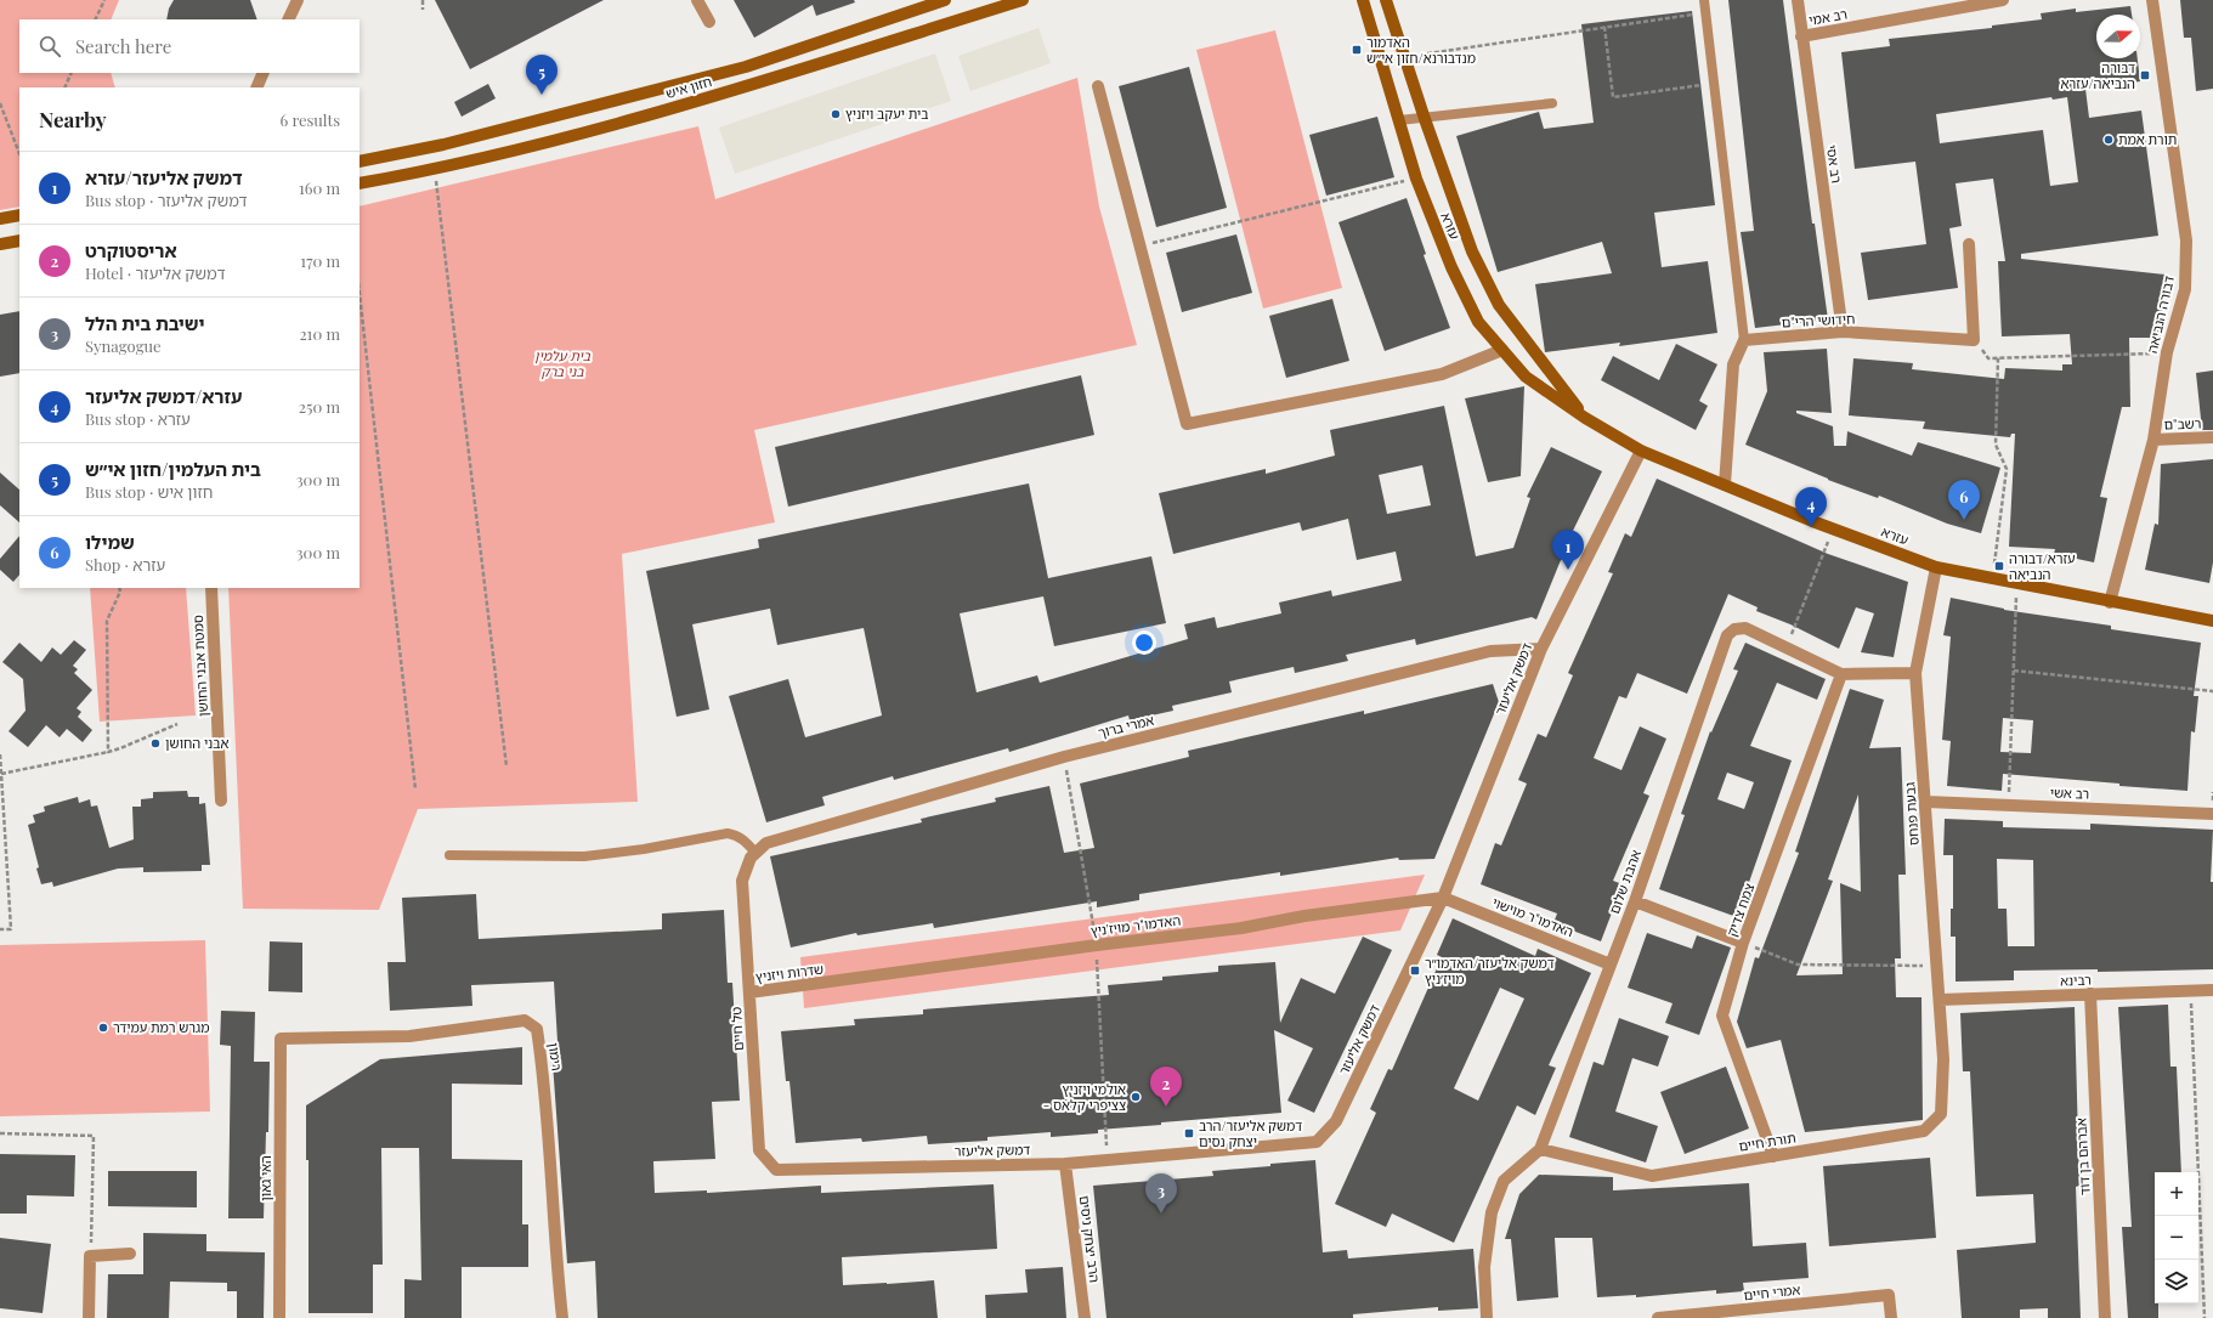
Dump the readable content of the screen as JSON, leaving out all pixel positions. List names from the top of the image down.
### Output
{
  "streets": {
    "street": [
      "רב אמי",
      "חזון איש",
      "רב אסי",
      "עזרא",
      "דבורה הנביאה",
      "חידושי הרי\"ם",
      "רשב\"ם",
      "סמטת אבני החושן",
      "דמשק אליעזר",
      "אמרי ברוך",
      "רב אשי",
      "גבעת פנחס",
      "אהבת שלום",
      "צמח צדיק",
      "האדמו\"ר מוישוי",
      "האדמו\"ר מויז'ניץ",
      "שדרות ויזניץ",
      "רבינא",
      "טל חיים",
      "רימון",
      "תורת חיים",
      "אברהם בן דוד",
      "האי גאון",
      "הרב יצחק ניסים",
      "אמרי חיים"
    ]
  },
  "crossings": [
    ["רב אמי", "רב אסי"],
    ["רב אסי", "חידושי הרי\"ם"],
    ["עזרא", "דבורה הנביאה"],
    ["עזרא", "דמשק אליעזר"],
    ["עזרא", "גבעת פנחס"],
    ["דבורה הנביאה", "רשב\"ם"],
    ["דמשק אליעזר", "אמרי ברוך"],
    ["דמשק אליעזר", "האדמו\"ר מוישוי"],
    ["דמשק אליעזר", "האדמו\"ר מויז'ניץ"],
    ["דמשק אליעזר", "טל חיים"],
    ["דמשק אליעזר", "הרב יצחק ניסים"],
    ["אמרי ברוך", "טל חיים"],
    ["רב אשי", "גבעת פנחס"],
    ["גבעת פנחס", "אהבת שלום"],
    ["גבעת פנחס", "רבינא"],
    ["גבעת פנחס", "תורת חיים"],
    ["אהבת שלום", "צמח צדיק"],
    ["אהבת שלום", "האדמו\"ר מוישוי"],
    ["אהבת שלום", "תורת חיים"],
    ["צמח צדיק", "תורת חיים"],
    ["האדמו\"ר מוישוי", "האדמו\"ר מויז'ניץ"],
    ["האדמו\"ר מויז'ניץ", "שדרות ויזניץ"],
    ["שדרות ויזניץ", "טל חיים"],
    ["רבינא", "אברהם בן דוד"],
    ["רימון", "האי גאון"]
  ],
  "parks": ["בית עלמין בני ברק"],
  "places": {
    "transit": [
      "האדמור מנדבורנא/חזון אי״ש",
      "דבורה הנביאה/עזרא",
      "עזרא/דבורה הנביאה",
      "דמשק אליעזר/האדמו״ר מויז׳ניץ",
      "דמשק אליעזר/הרב יצחק נסים"
    ],
    "other": [
      "בית יעקב ויזניץ",
      "תורת אמת",
      "אבני החושן",
      "מגרש רמת עמידר",
      "אולמי ויזניץ - צציפרי קלאס"
    ]
  },
  "north": "right",
  "page": {
    "search": "Search here",
    "pins": [
      "5",
      "6",
      "4",
      "1",
      "2",
      "3"
    ],
    "heading": ["Nearby", "6 results"],
    "list": [
      {
        "mark": "1",
        "name": "דמשק אליעזר/עזרא",
        "note": "Bus stop · דמשק אליעזר",
        "value": "160 m"
      },
      {
        "mark": "2",
        "name": "אריסטוקרט",
        "note": "Hotel · דמשק אליעזר",
        "value": "170 m"
      },
      {
        "mark": "3",
        "name": "ישיבת בית הלל",
        "note": "Synagogue",
        "value": "210 m"
      },
      {
        "mark": "4",
        "name": "עזרא/דמשק אליעזר",
        "note": "Bus stop · עזרא",
        "value": "250 m"
      },
      {
        "mark": "5",
        "name": "בית העלמין/חזון אי״ש",
        "note": "Bus stop · חזון איש",
        "value": "300 m"
      },
      {
        "mark": "6",
        "name": "שמילו",
        "note": "Shop · עזרא",
        "value": "300 m"
      }
    ],
    "map_buttons": ["+", "−"]
  }
}
